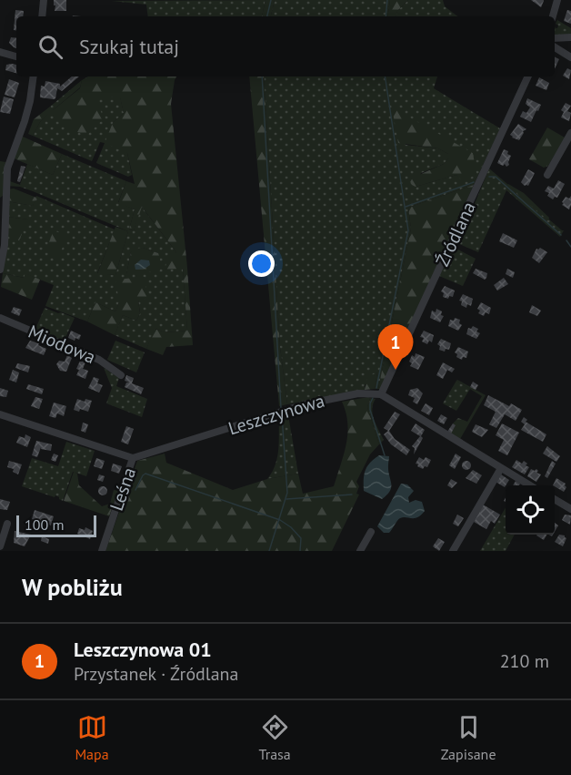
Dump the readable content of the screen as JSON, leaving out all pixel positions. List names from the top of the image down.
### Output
{
  "streets": {
    "street": [
      "Źródlana",
      "Miodowa",
      "Leszczynowa",
      "Leśna"
    ]
  },
  "crossings": [
    ["Źródlana", "Leszczynowa"],
    ["Leszczynowa", "Leśna"]
  ],
  "scale_bar": "100 m",
  "page": {
    "search": "Szukaj tutaj",
    "pins": "1",
    "scale": "100 m",
    "heading": "W pobliżu",
    "list": [
      {
        "mark": "1",
        "name": "Leszczynowa 01",
        "note": "Przystanek · Źródlana",
        "value": "210 m"
      }
    ],
    "nav": ["Mapa", "Trasa", "Zapisane"]
  }
}
